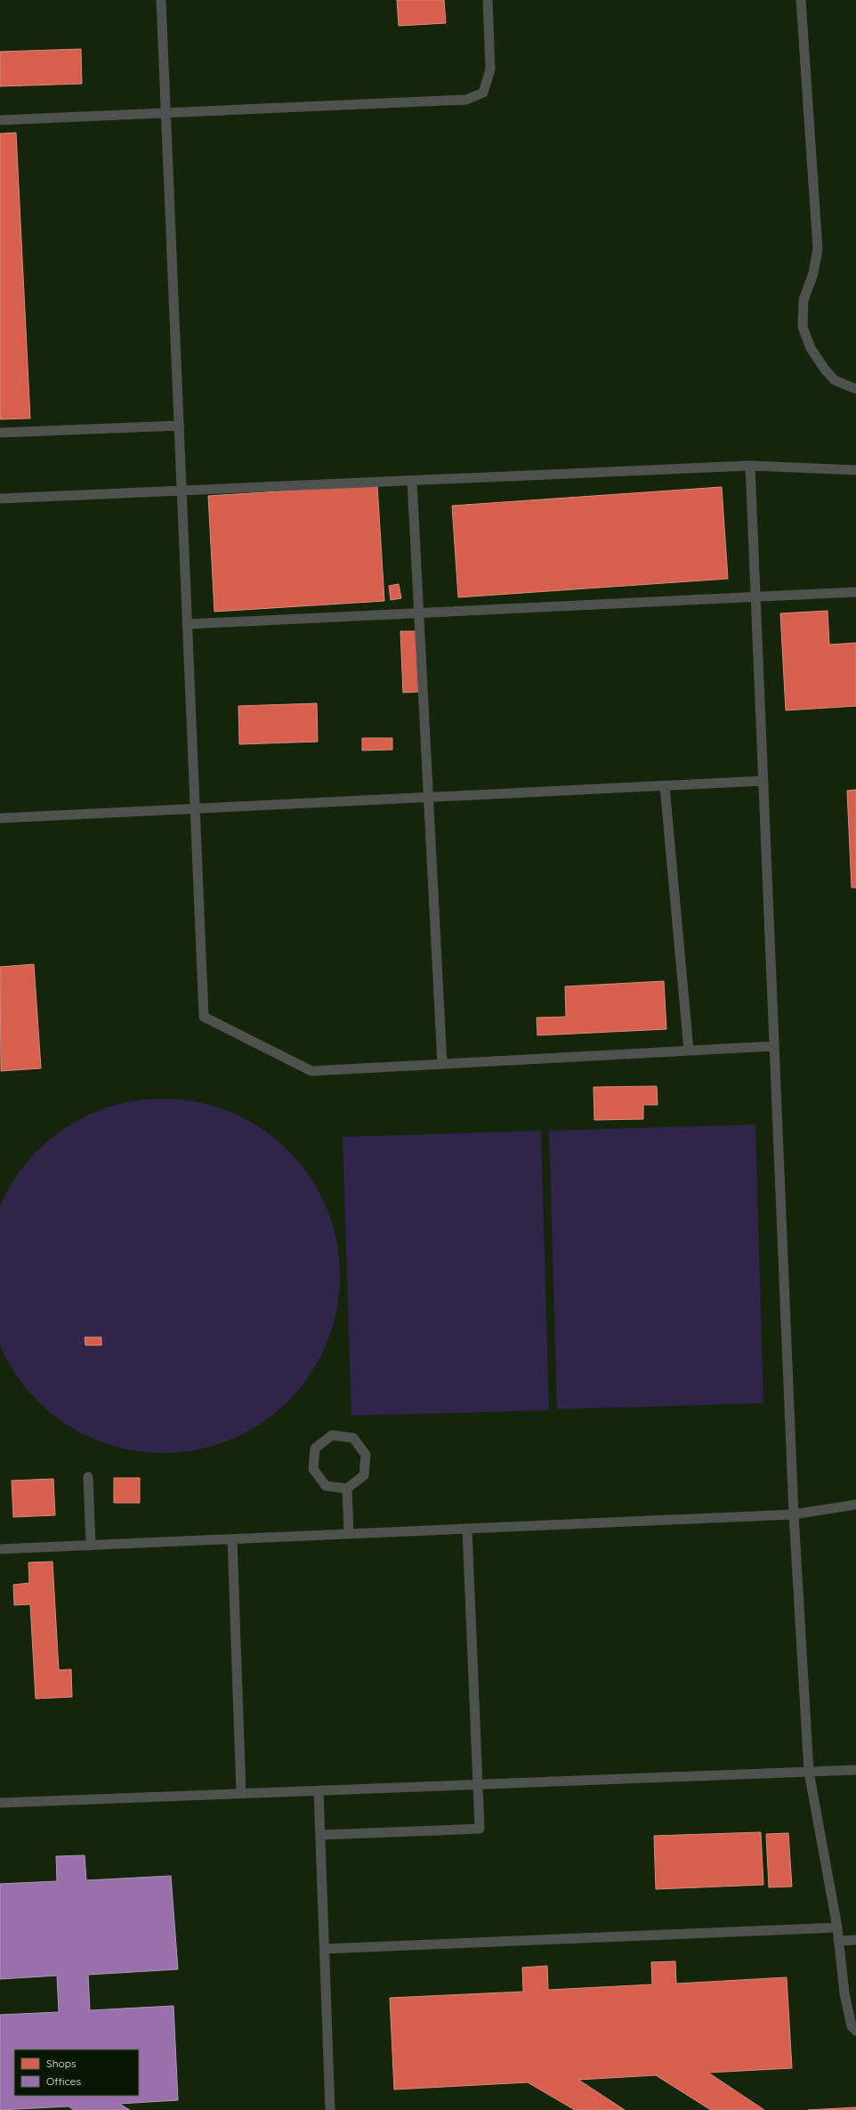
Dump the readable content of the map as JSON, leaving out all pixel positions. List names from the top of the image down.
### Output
{
  "legend": ["Shops", "Offices"]
}
